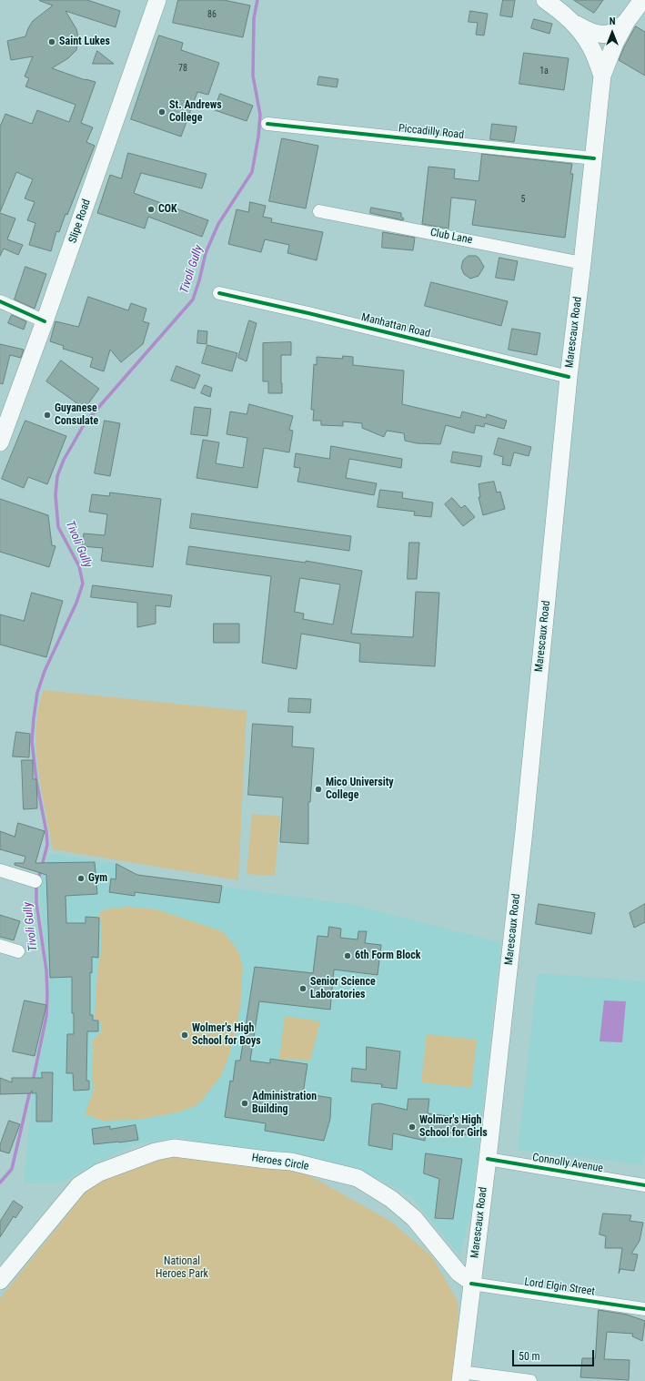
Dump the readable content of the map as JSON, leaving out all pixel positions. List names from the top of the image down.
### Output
{
  "streets": {
    "main road": ["Slipe Road", "Marescaux Road", "Heroes Circle"],
    "street": [
      "Piccadilly Road",
      "Club Lane",
      "Manhattan Road",
      "Connolly Avenue",
      "Lord Elgin Street"
    ]
  },
  "crossings": [
    ["Piccadilly Road", "Marescaux Road"],
    ["Club Lane", "Marescaux Road"],
    ["Manhattan Road", "Marescaux Road"],
    ["Marescaux Road", "Heroes Circle"],
    ["Marescaux Road", "Connolly Avenue"],
    ["Marescaux Road", "Lord Elgin Street"],
    ["Heroes Circle", "Lord Elgin Street"]
  ],
  "water": ["Tivoli Gully"],
  "parks": ["National Heroes Park"],
  "places": [
    "Saint Lukes",
    "St. Andrews College",
    "COK",
    "Guyanese Consulate",
    "Mico University College",
    "Gym",
    "6th Form Block",
    "Senior Science Laboratories",
    "Wolmer's High School for Boys",
    "Administration Building",
    "Wolmer's High School for Girls"
  ],
  "house_numbers": [
    "86",
    "78",
    "1a",
    "5"
  ],
  "scale_bar": "50 m",
  "north": "top"
}
